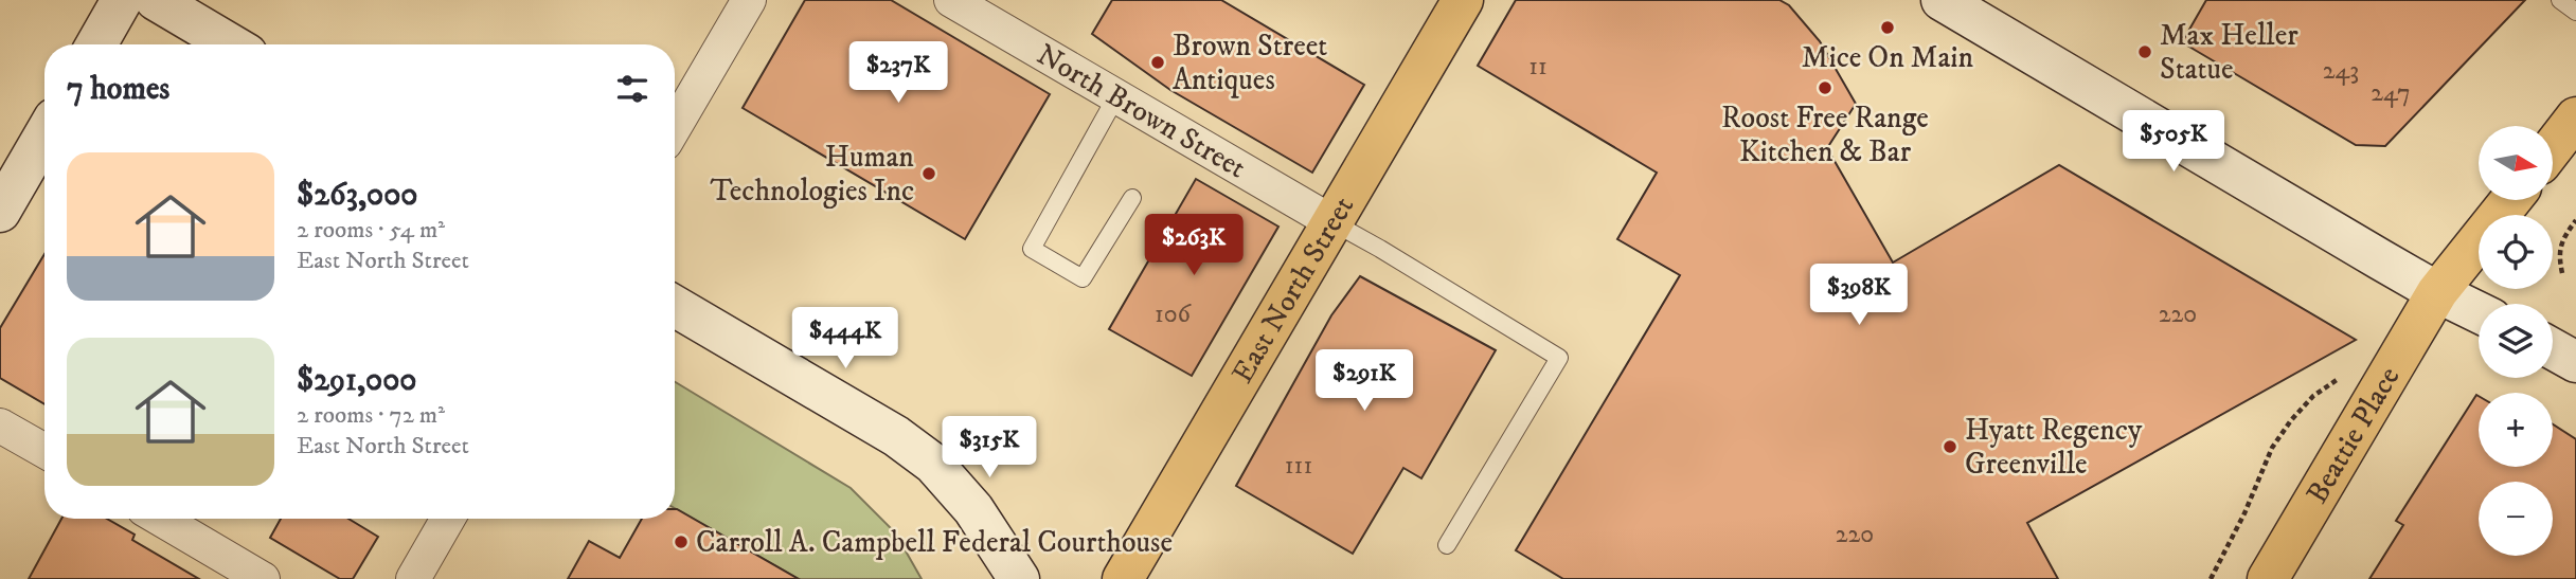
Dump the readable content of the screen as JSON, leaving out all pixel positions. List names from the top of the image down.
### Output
{
  "streets": {
    "main road": ["East North Street", "Beattie Place"],
    "street": ["North Brown Street"]
  },
  "crossings": [
    ["North Brown Street", "East North Street"]
  ],
  "places": [
    "Mice On Main",
    "Max Heller Statue",
    "Brown Street Antiques",
    "Roost Free Range Kitchen & Bar",
    "Human Technologies Inc",
    "Hyatt Regency Greenville",
    "Carroll A. Campbell Federal Courthouse"
  ],
  "house_numbers": [
    "11",
    "243",
    "247",
    "106",
    "220",
    "111",
    "220"
  ],
  "north": "right",
  "page": {
    "price": [
      "$237K",
      "$505K",
      "$263K",
      "$398K",
      "$444K",
      "$291K",
      "$315K"
    ],
    "heading": "7 homes",
    "map_buttons": ["+", "−"],
    "list": [
      {
        "name": "$263,000",
        "note": "2 rooms · 54 m² · East North Street"
      },
      {
        "name": "$291,000",
        "note": "2 rooms · 72 m² · East North Street"
      }
    ]
  }
}
